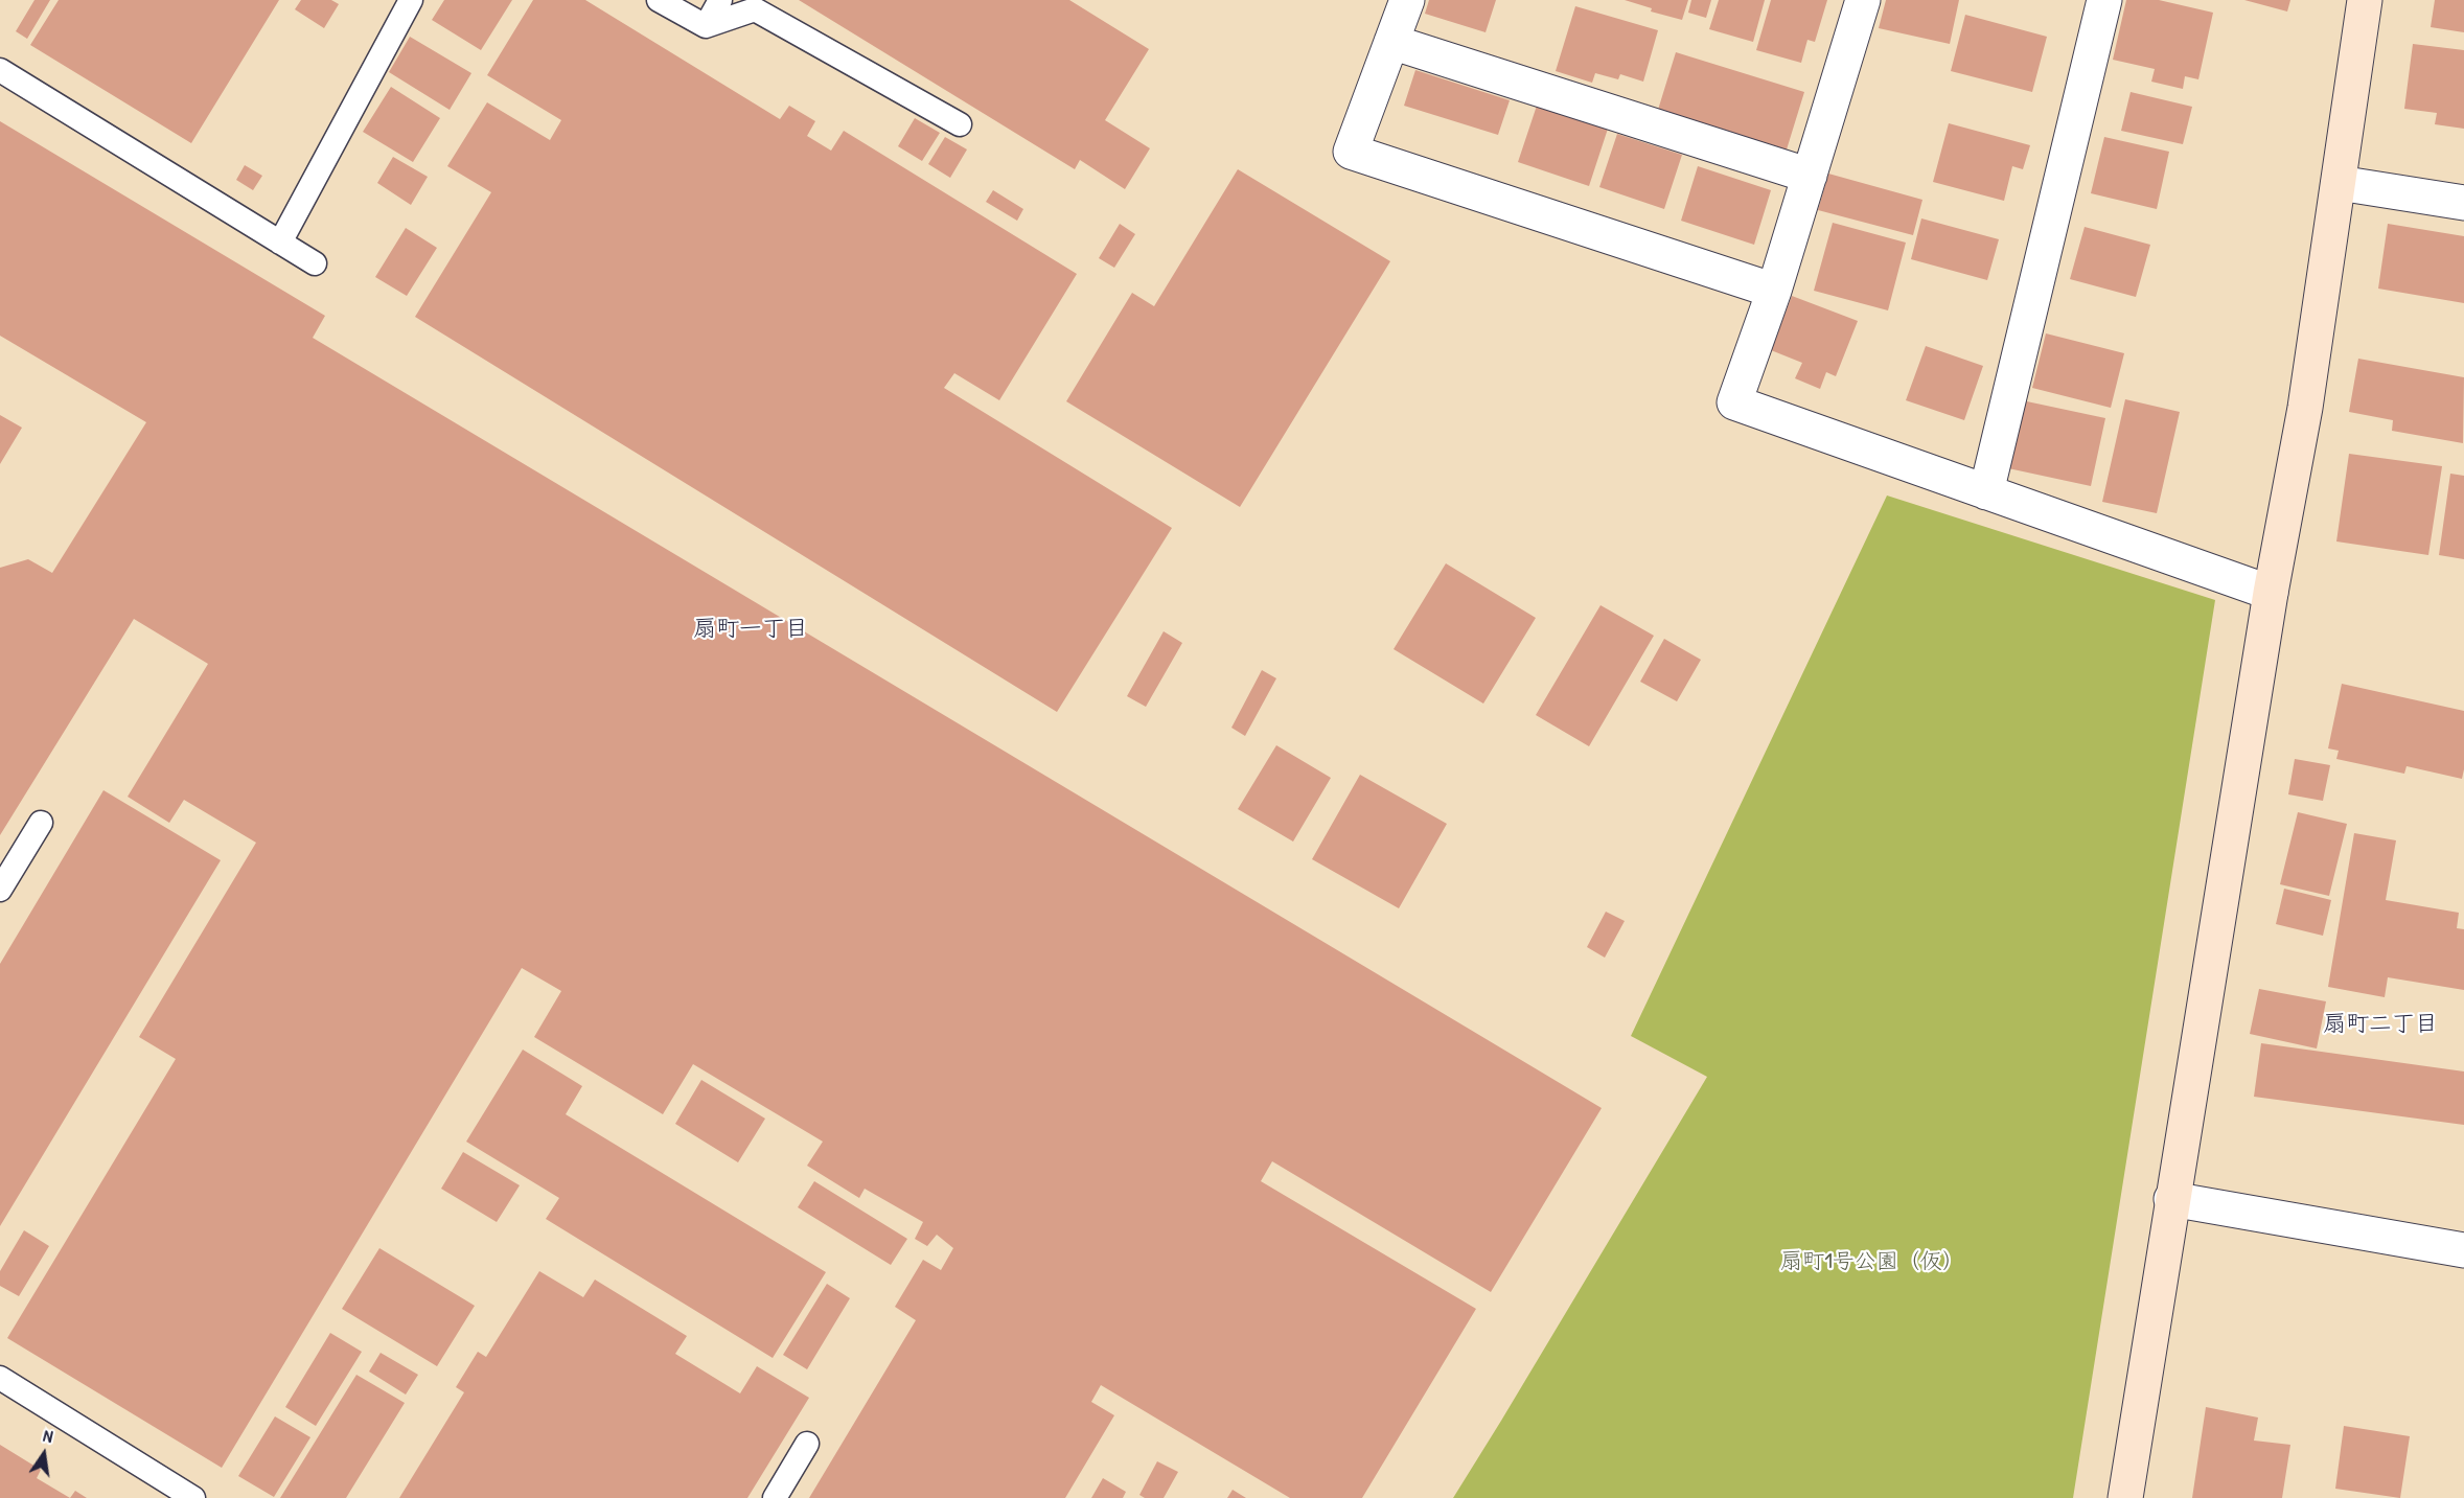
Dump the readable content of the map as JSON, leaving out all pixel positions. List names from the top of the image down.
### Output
{
  "districts": ["扇町一丁目", "扇町二丁目"],
  "parks": ["扇町1号公園（仮）"],
  "north": "top"
}
